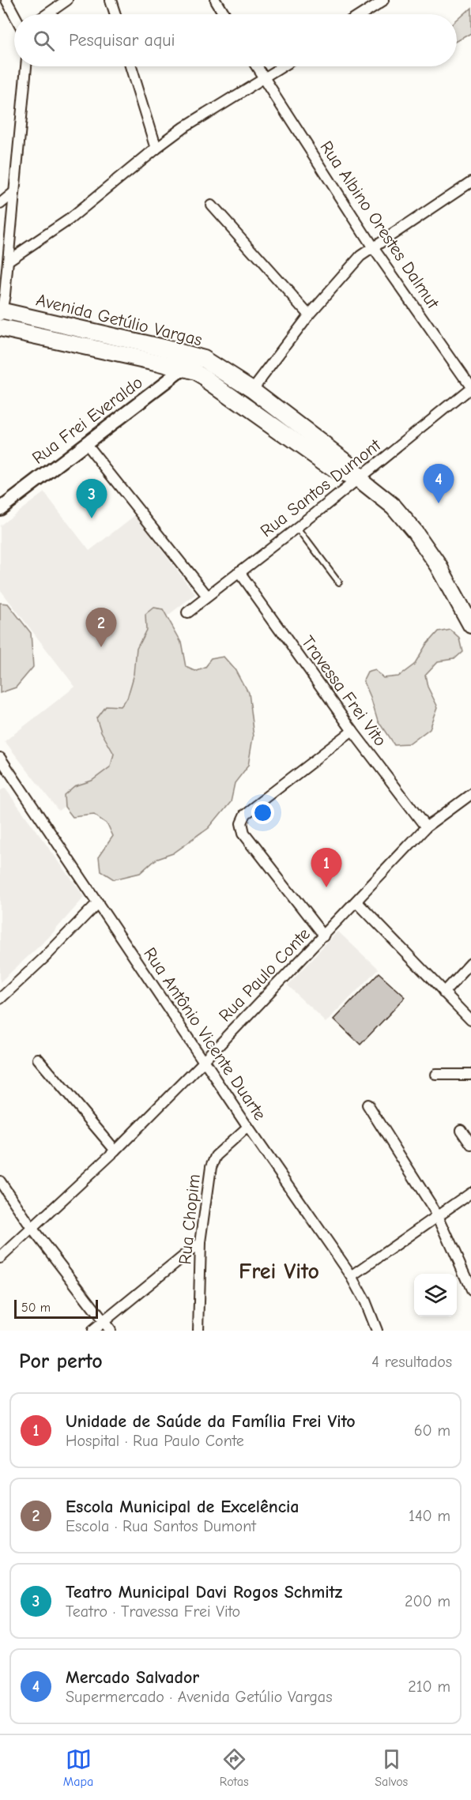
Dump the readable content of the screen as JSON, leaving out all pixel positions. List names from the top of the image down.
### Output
{
  "streets": {
    "main road": ["Avenida Getúlio Vargas"],
    "street": [
      "Rua Albino Orestes Dalmut",
      "Rua Frei Everaldo",
      "Rua Santos Dumont",
      "Travessa Frei Vito",
      "Rua Paulo Conte",
      "Rua Antônio Vicente Duarte",
      "Rua Chopim"
    ]
  },
  "crossings": [
    ["Rua Albino Orestes Dalmut", "Rua Santos Dumont"],
    ["Avenida Getúlio Vargas", "Rua Frei Everaldo"],
    ["Avenida Getúlio Vargas", "Rua Santos Dumont"],
    ["Rua Santos Dumont", "Travessa Frei Vito"],
    ["Travessa Frei Vito", "Rua Paulo Conte"],
    ["Rua Paulo Conte", "Rua Antônio Vicente Duarte"],
    ["Rua Antônio Vicente Duarte", "Rua Chopim"]
  ],
  "districts": ["Frei Vito"],
  "scale_bar": "50 m",
  "page": {
    "search": "Pesquisar aqui",
    "pins": [
      "4",
      "3",
      "2",
      "1"
    ],
    "scale": "50 m",
    "heading": ["Por perto", "4 resultados"],
    "list": [
      {
        "mark": "1",
        "name": "Unidade de Saúde da Família Frei Vito",
        "note": "Hospital · Rua Paulo Conte",
        "value": "60 m"
      },
      {
        "mark": "2",
        "name": "Escola Municipal de Excelência",
        "note": "Escola · Rua Santos Dumont",
        "value": "140 m"
      },
      {
        "mark": "3",
        "name": "Teatro Municipal Davi Rogos Schmitz",
        "note": "Teatro · Travessa Frei Vito",
        "value": "200 m"
      },
      {
        "mark": "4",
        "name": "Mercado Salvador",
        "note": "Supermercado · Avenida Getúlio Vargas",
        "value": "210 m"
      }
    ],
    "nav": ["Mapa", "Rotas", "Salvos"]
  }
}
